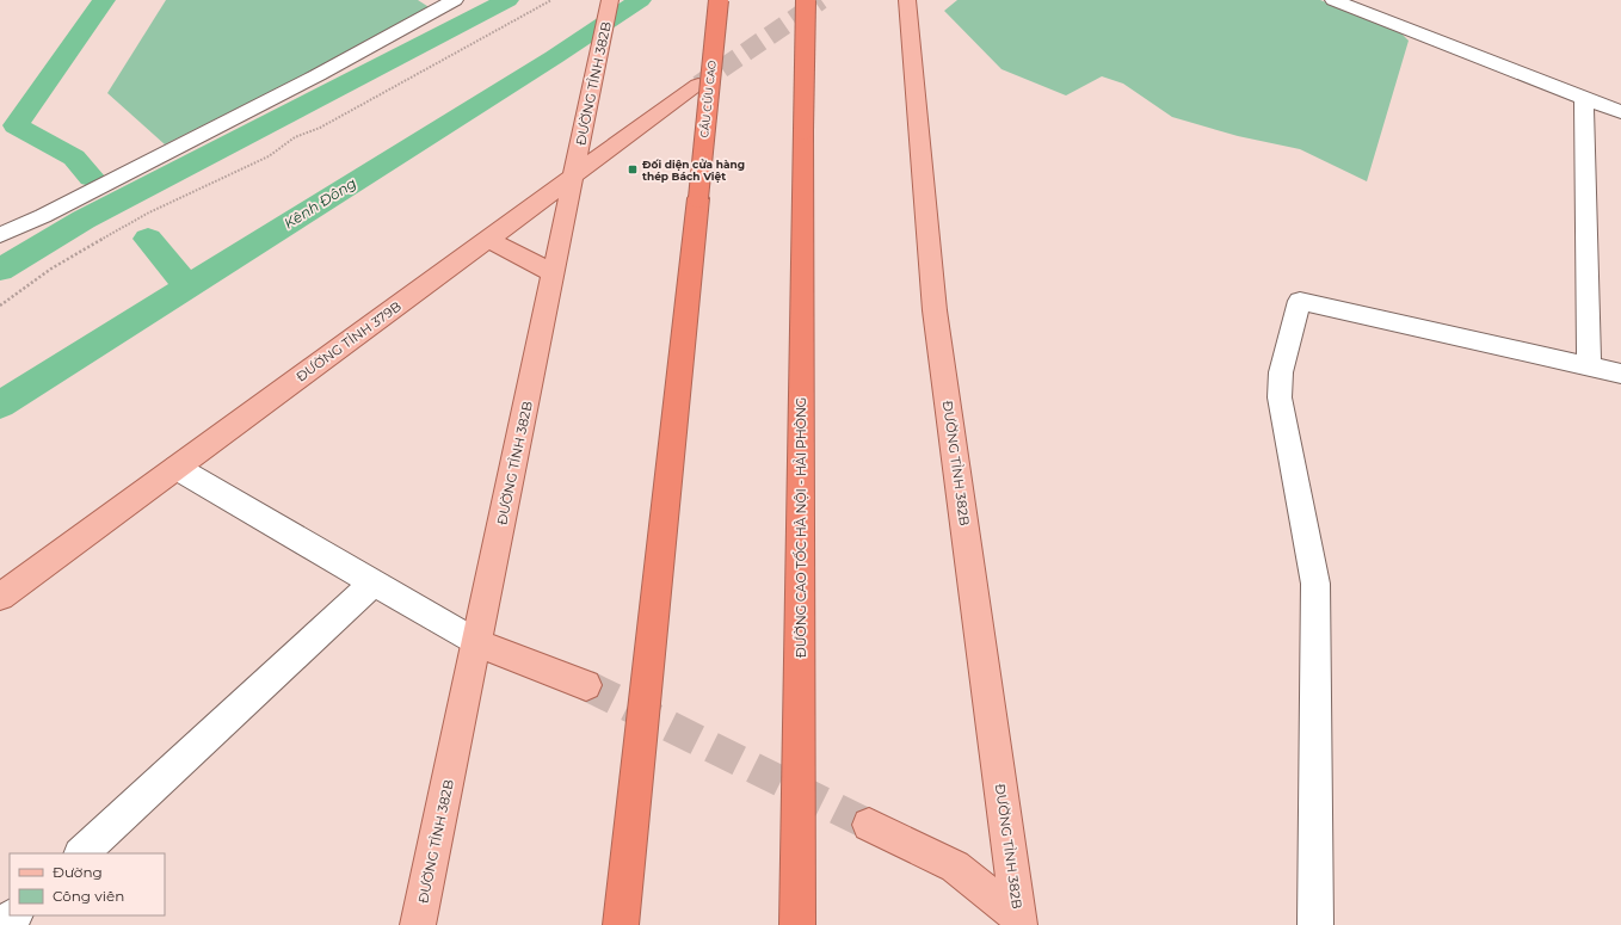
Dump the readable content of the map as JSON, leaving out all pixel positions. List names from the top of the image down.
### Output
{
  "streets": {
    "highway": ["CẦU CỬU CAO", "ĐƯỜNG CAO TỐC HÀ NỘI - HẢI PHÒNG"],
    "main road": ["ĐƯỜNG TỈNH 382B", "ĐƯỜNG TỈNH 379B"]
  },
  "crossings": [
    ["ĐƯỜNG TỈNH 382B", "ĐƯỜNG TỈNH 379B"]
  ],
  "water": ["Kênh Đông"],
  "places": {
    "transit": ["Đối diện cửa hàng thép Bách Việt"]
  },
  "legend": ["Đường", "Công viên"]
}
